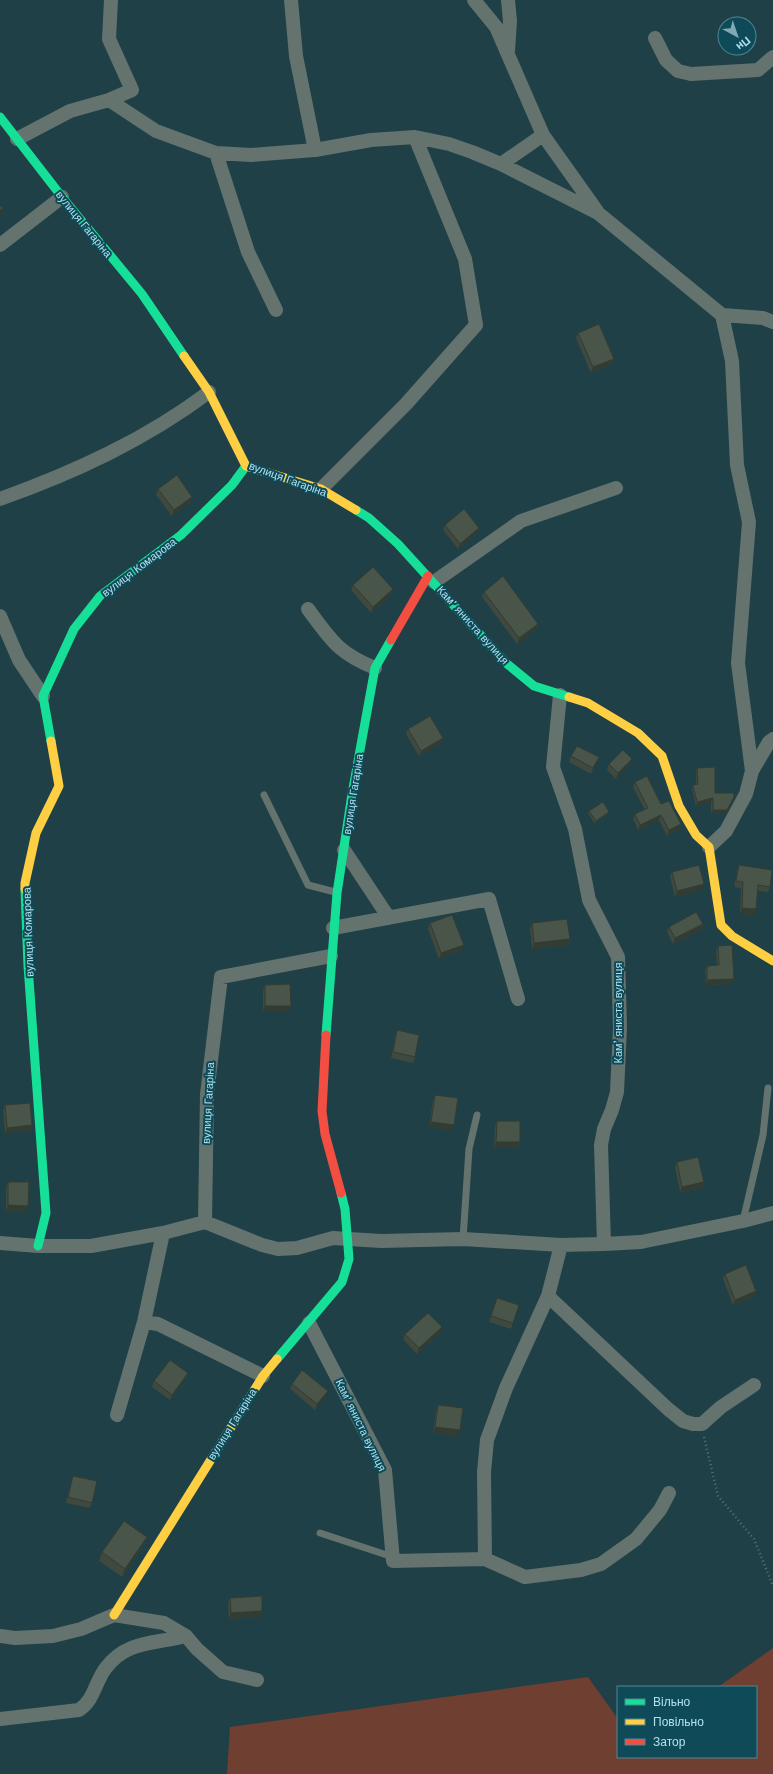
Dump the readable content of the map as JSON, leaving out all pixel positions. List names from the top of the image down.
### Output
{
  "streets": {
    "street": ["вулиця Гагаріна", "вулиця Комарова", "Камʼяниста вулиця"]
  },
  "crossings": [
    ["вулиця Гагаріна", "вулиця Комарова"],
    ["вулиця Гагаріна", "Камʼяниста вулиця"]
  ],
  "legend": ["Вільно", "Повільно", "Затор"],
  "north": "bottom right"
}
